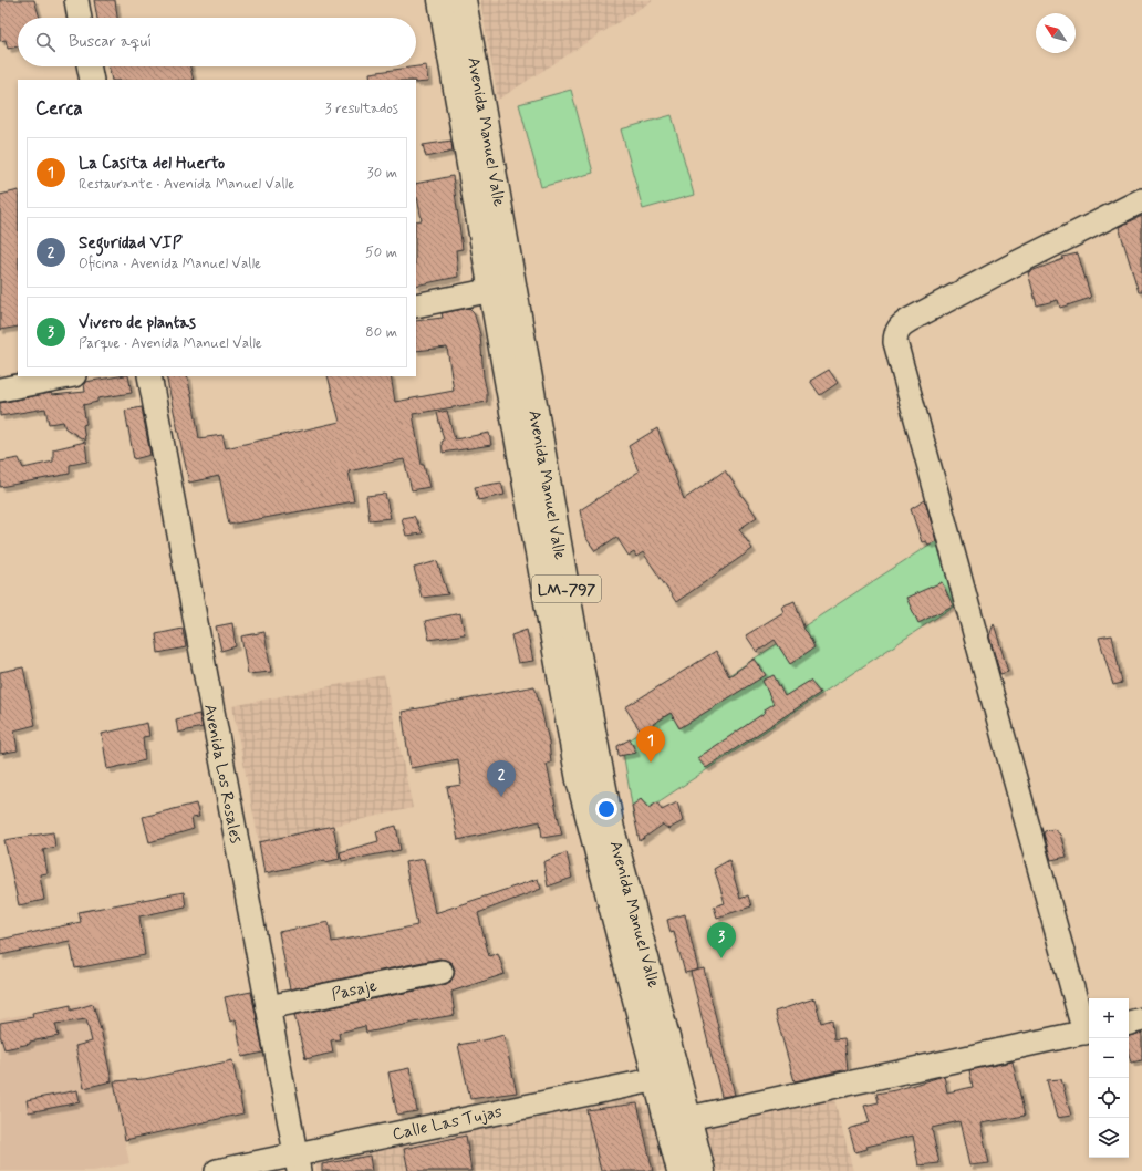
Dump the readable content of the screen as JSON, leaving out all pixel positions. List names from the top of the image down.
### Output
{
  "streets": {
    "main road": ["Avenida Manuel Valle", "LM-797"],
    "street": ["Avenida Los Rosales", "Pasaje", "Calle Las Tujas"]
  },
  "crossings": [
    ["Avenida Manuel Valle", "Calle Las Tujas"],
    ["Avenida Los Rosales", "Pasaje"],
    ["Avenida Los Rosales", "Calle Las Tujas"]
  ],
  "north": "top left",
  "page": {
    "search": "Buscar aquí",
    "heading": ["Cerca", "3 resultados"],
    "list": [
      {
        "mark": "1",
        "name": "La Casita del Huerto",
        "note": "Restaurante · Avenida Manuel Valle",
        "value": "30 m"
      },
      {
        "mark": "2",
        "name": "Seguridad VIP",
        "note": "Oficina · Avenida Manuel Valle",
        "value": "50 m"
      },
      {
        "mark": "3",
        "name": "Vivero de plantas",
        "note": "Parque · Avenida Manuel Valle",
        "value": "80 m"
      }
    ],
    "pins": ["1", "2", "3"],
    "map_buttons": ["+", "−"]
  }
}
